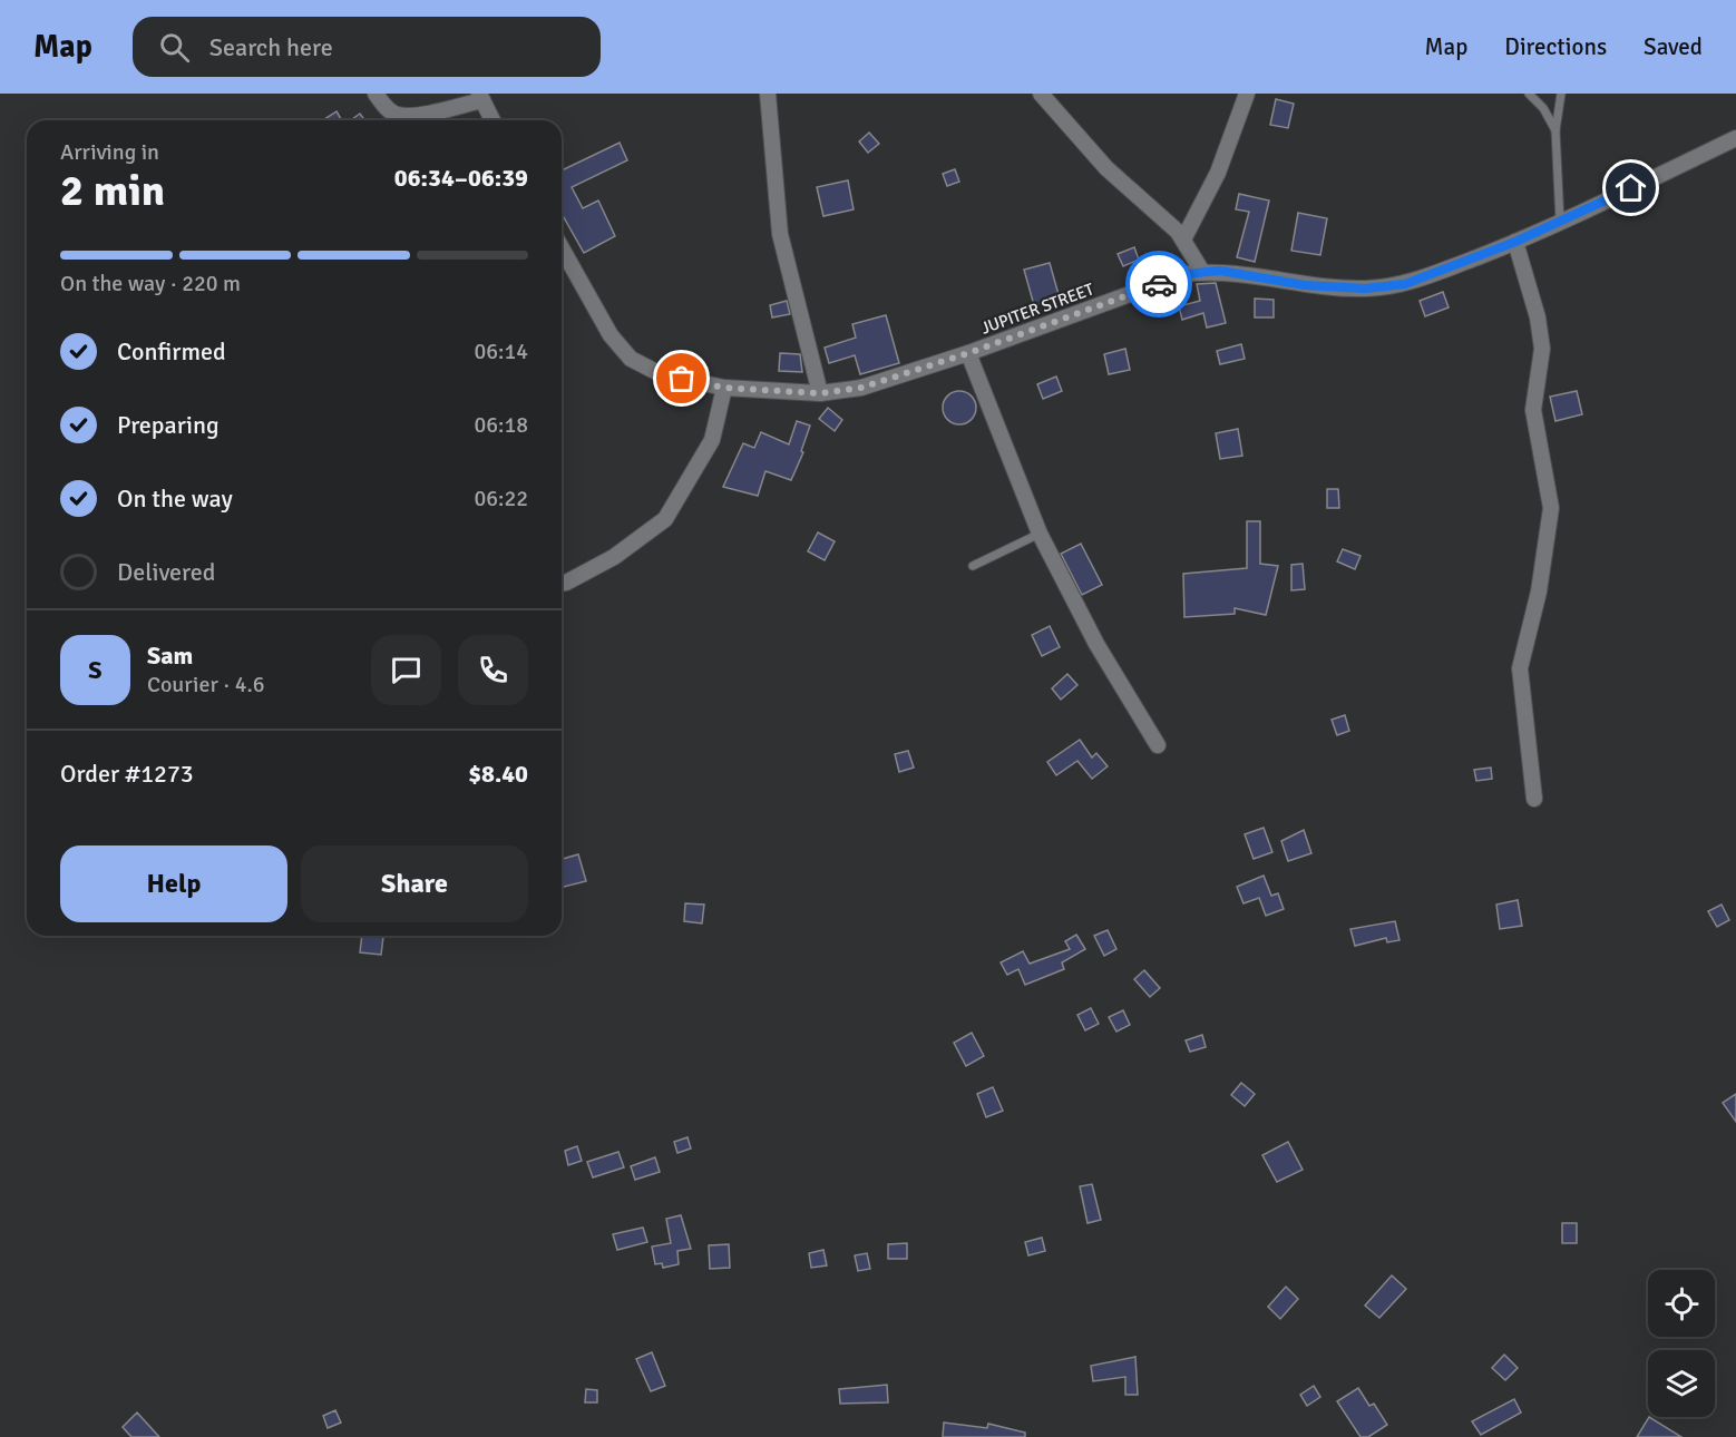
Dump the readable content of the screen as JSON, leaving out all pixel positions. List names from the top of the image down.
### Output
{
  "streets": {
    "street": ["JUPITER STREET"]
  },
  "page": {
    "header": "Map",
    "search": "Search here",
    "nav": ["Map", "Directions", "Saved"],
    "heading": ["2 min", "Arriving in", "06:34–06:39"],
    "panel": [
      "Sam",
      "Courier · 4.6",
      "Order #1273",
      "$8.40"
    ],
    "bar": "On the way · 220 m",
    "list": [
      ["Confirmed", "06:14"],
      ["Preparing", "06:18"],
      ["On the way", "06:22"],
      "Delivered"
    ],
    "round": "S",
    "buttons": ["Help", "Share"]
  }
}
